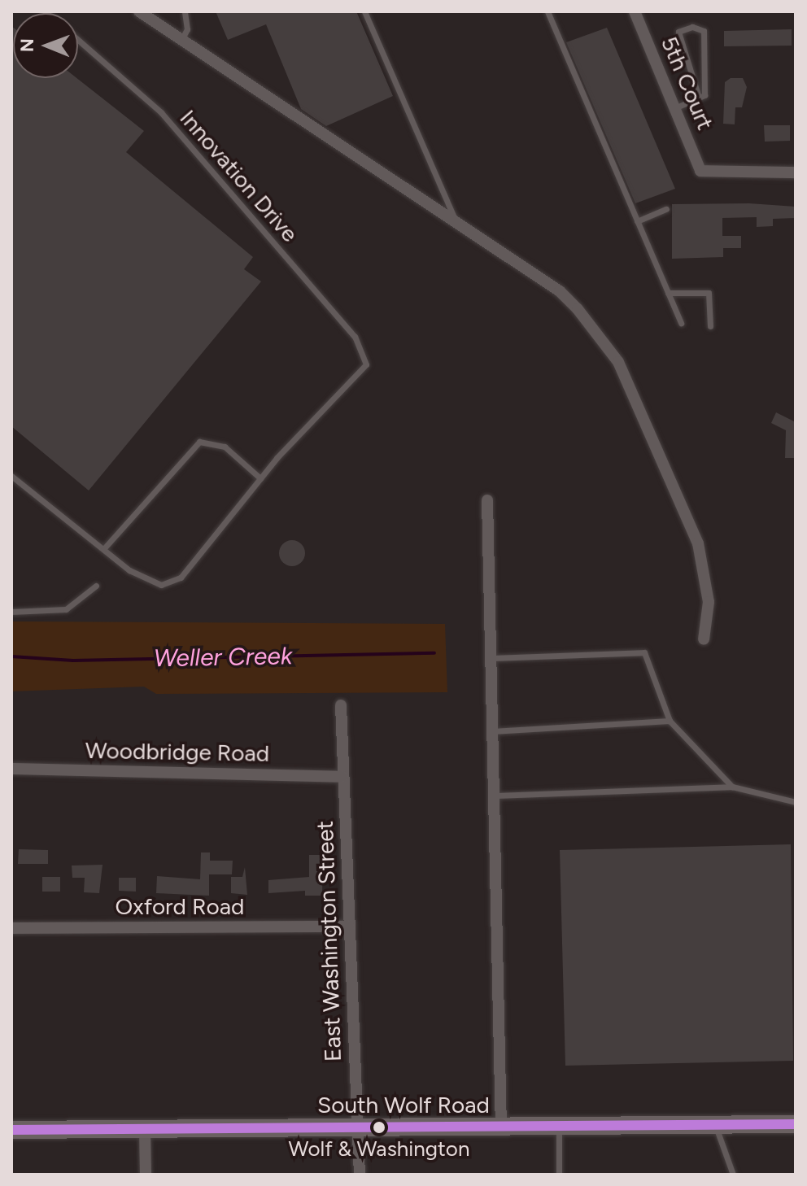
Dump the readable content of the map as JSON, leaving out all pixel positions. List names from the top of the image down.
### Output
{
  "streets": {
    "main road": ["South Wolf Road"],
    "street": [
      "5th Court",
      "Woodbridge Road",
      "Oxford Road",
      "East Washington Street"
    ],
    "lane": ["Innovation Drive"]
  },
  "crossings": [
    ["Woodbridge Road", "East Washington Street"],
    ["Oxford Road", "East Washington Street"],
    ["East Washington Street", "South Wolf Road"]
  ],
  "water": ["Weller Creek"],
  "places": ["Wolf & Washington"],
  "north": "left"
}
